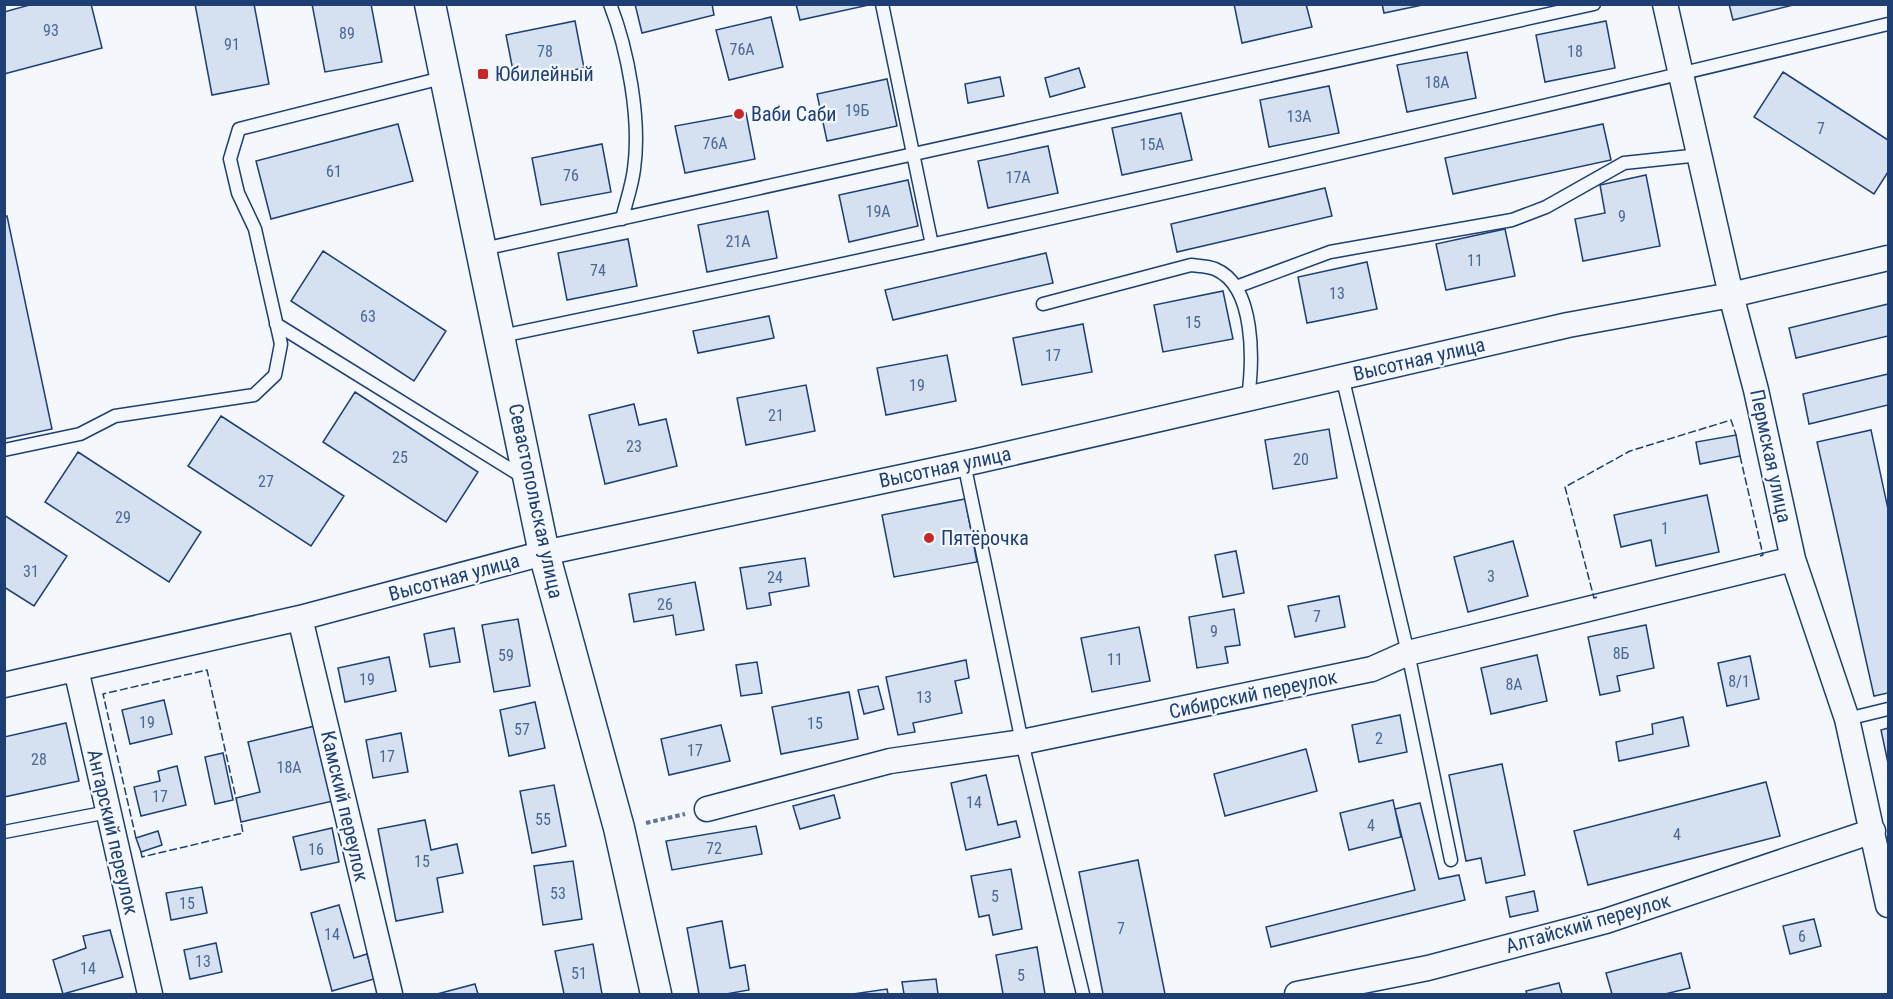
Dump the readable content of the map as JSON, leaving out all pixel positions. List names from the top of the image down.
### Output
{
  "streets": {
    "street": [
      "Высотная улица",
      "Пермская улица",
      "Севастопольская улица",
      "Сибирский переулок",
      "Камский переулок",
      "Ангарский переулок",
      "Алтайский переулок"
    ]
  },
  "crossings": [
    ["Высотная улица", "Пермская улица"],
    ["Высотная улица", "Севастопольская улица"],
    ["Высотная улица", "Камский переулок"],
    ["Высотная улица", "Ангарский переулок"],
    ["Пермская улица", "Сибирский переулок"],
    ["Пермская улица", "Алтайский переулок"]
  ],
  "places": {
    "transit": ["Юбилейный"],
    "other": ["Ваби Саби", "Пятёрочка"]
  },
  "house_numbers": [
    "93",
    "89",
    "91",
    "76А",
    "78",
    "18",
    "18А",
    "19Б",
    "13А",
    "7",
    "76А",
    "15А",
    "61",
    "76",
    "17А",
    "19А",
    "9",
    "21А",
    "11",
    "74",
    "13",
    "63",
    "15",
    "17",
    "19",
    "21",
    "23",
    "25",
    "20",
    "27",
    "29",
    "1",
    "31",
    "3",
    "24",
    "26",
    "7",
    "9",
    "8Б",
    "59",
    "11",
    "19",
    "8/1",
    "8А",
    "13",
    "19",
    "15",
    "57",
    "2",
    "17",
    "17",
    "28",
    "18А",
    "17",
    "14",
    "55",
    "4",
    "4",
    "72",
    "16",
    "15",
    "53",
    "5",
    "15",
    "7",
    "14",
    "6",
    "13",
    "14",
    "51",
    "5"
  ]
}
